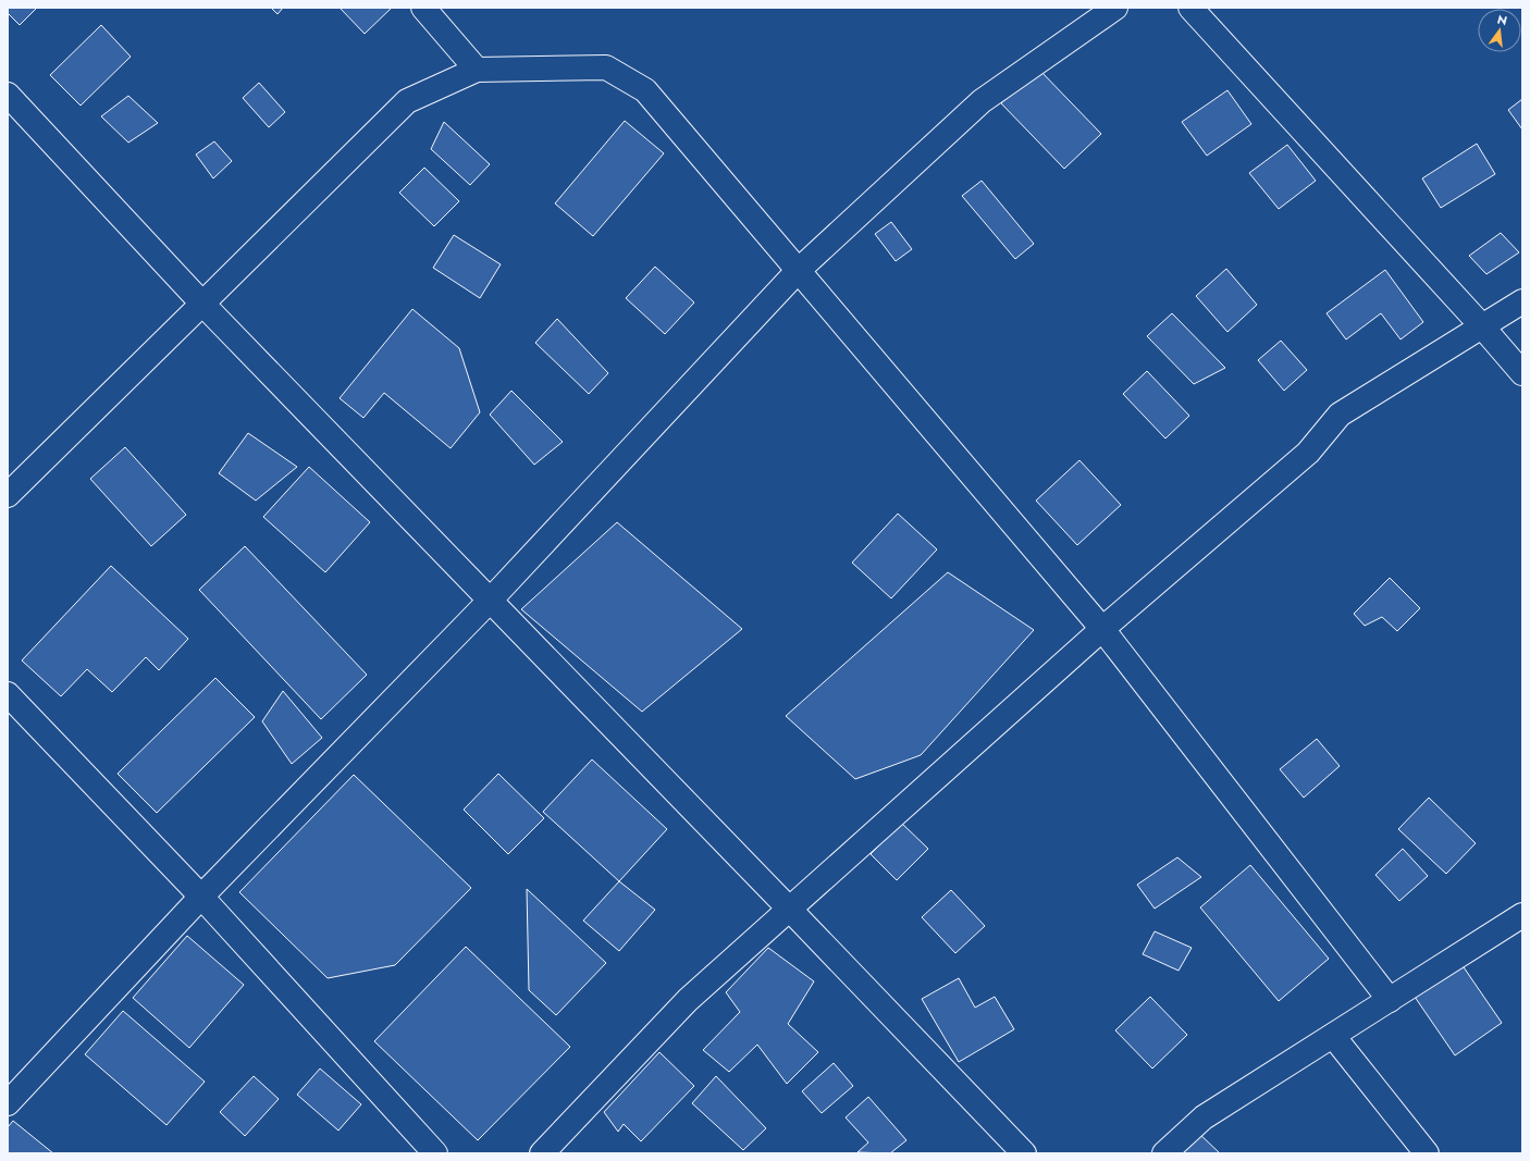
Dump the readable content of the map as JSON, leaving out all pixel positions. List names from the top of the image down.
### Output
{
  "north": "top"
}
